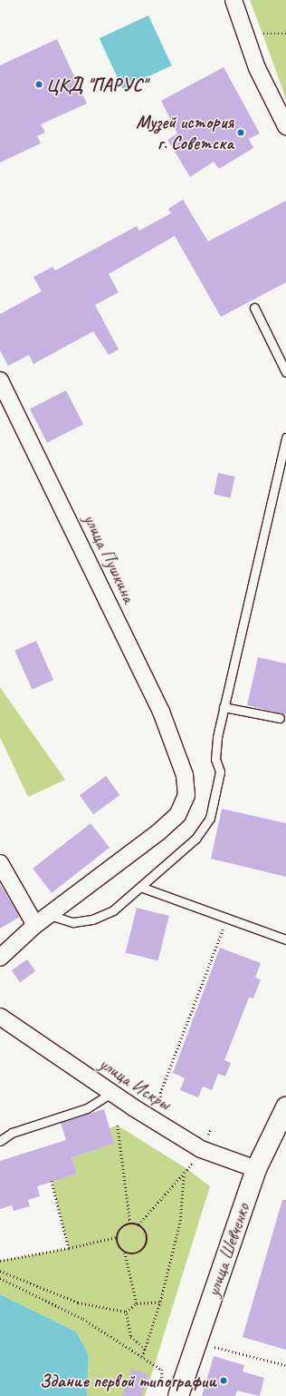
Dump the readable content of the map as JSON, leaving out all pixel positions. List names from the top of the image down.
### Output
{
  "streets": {
    "main road": ["улица Шевченко"],
    "street": ["улица Пушкина", "улица Искры"]
  },
  "crossings": [
    ["улица Искры", "улица Шевченко"]
  ],
  "places": ["ЦКД \"ПАРУС\"", "Музей история г. Советска", "Здание первой типографии"]
}
